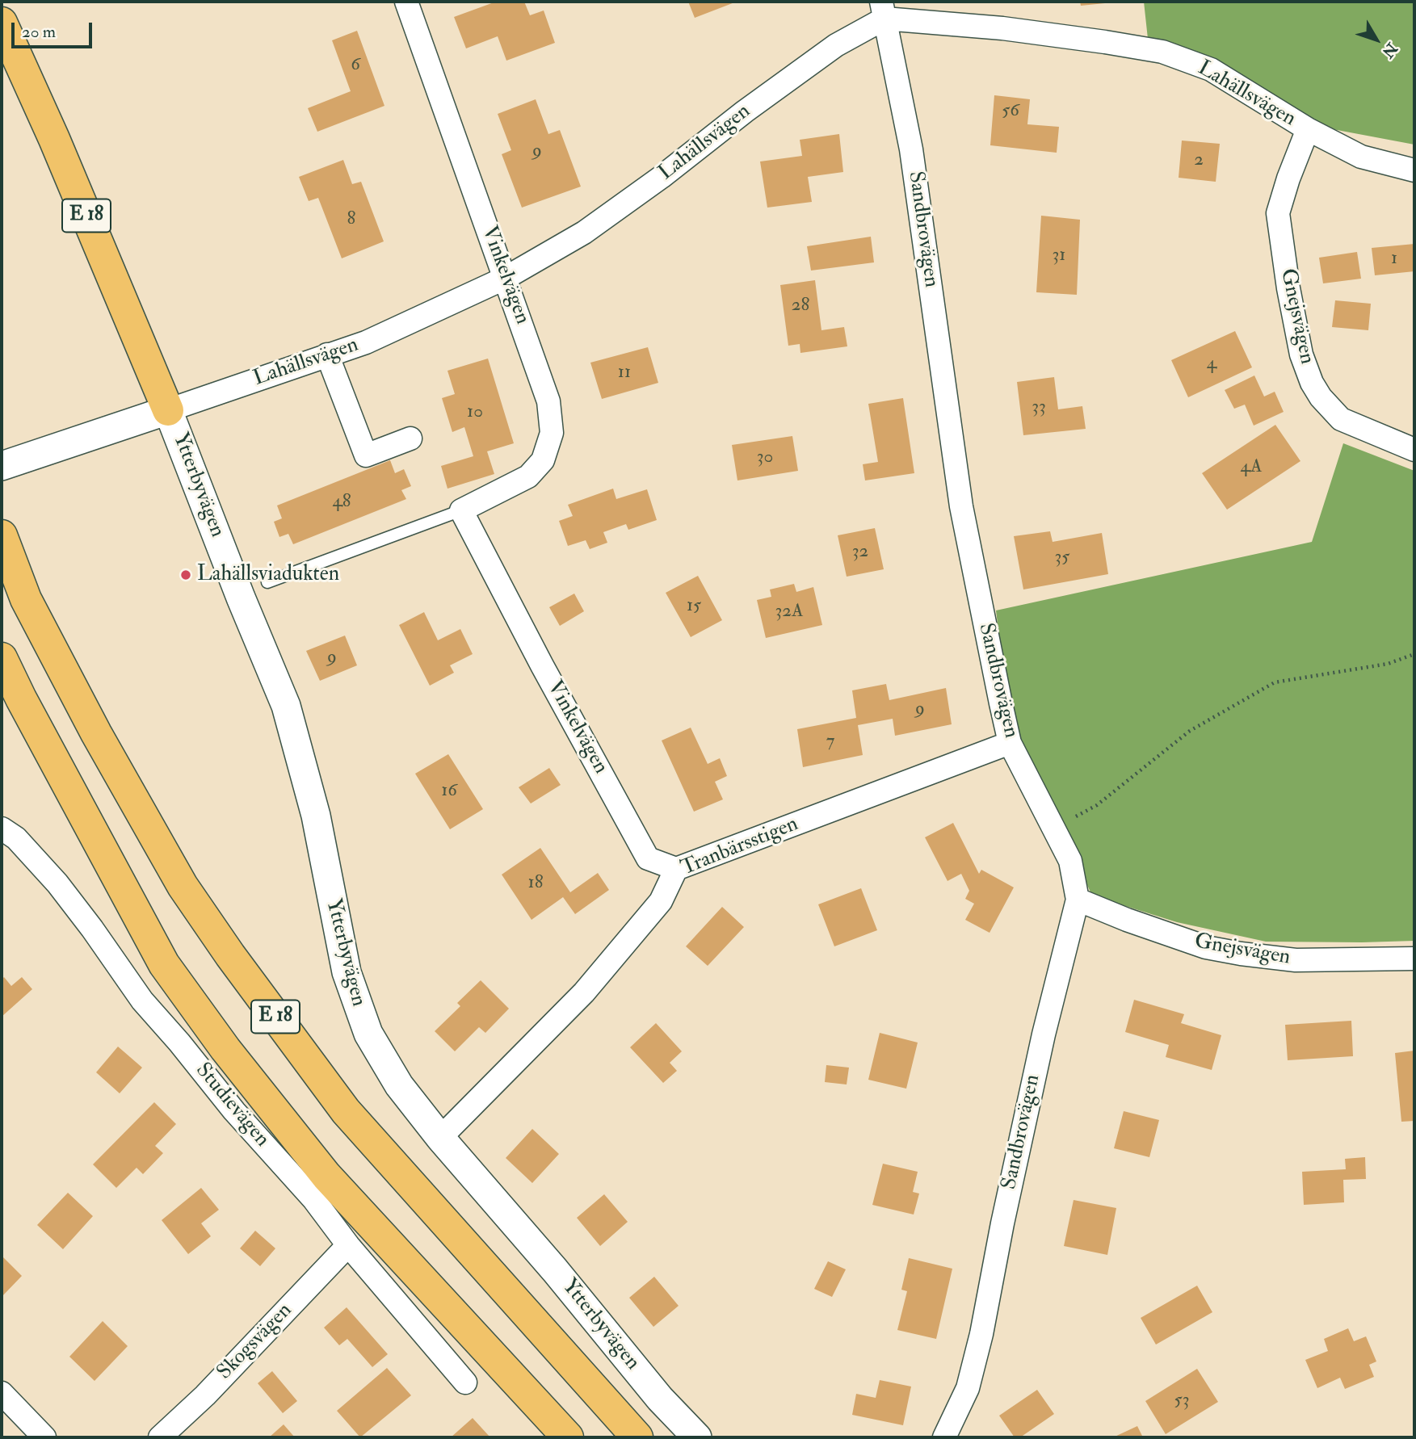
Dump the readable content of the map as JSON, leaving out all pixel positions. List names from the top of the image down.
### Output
{
  "streets": {
    "highway": ["E 18"],
    "street": [
      "Lahällsvägen",
      "Sandbrovägen",
      "Vinkelvägen",
      "Gnejsvägen",
      "Ytterbyvägen",
      "Tranbärsstigen",
      "Studievägen",
      "Skogsvägen"
    ]
  },
  "crossings": [
    ["Lahällsvägen", "E 18"],
    ["Lahällsvägen", "Sandbrovägen"],
    ["Lahällsvägen", "Vinkelvägen"],
    ["Lahällsvägen", "Gnejsvägen"],
    ["Lahällsvägen", "Ytterbyvägen"],
    ["E 18", "Ytterbyvägen"],
    ["Sandbrovägen", "Gnejsvägen"],
    ["Sandbrovägen", "Tranbärsstigen"],
    ["Vinkelvägen", "Tranbärsstigen"],
    ["Ytterbyvägen", "Tranbärsstigen"],
    ["Studievägen", "Skogsvägen"]
  ],
  "places": ["Lahällsviadukten"],
  "house_numbers": [
    "6",
    "56",
    "9",
    "2",
    "8",
    "31",
    "1",
    "28",
    "4",
    "11",
    "33",
    "10",
    "30",
    "4A",
    "48",
    "32",
    "35",
    "15",
    "32A",
    "9",
    "9",
    "7",
    "16",
    "18",
    "53"
  ],
  "scale_bar": "20 m",
  "north": "bottom right"
}
